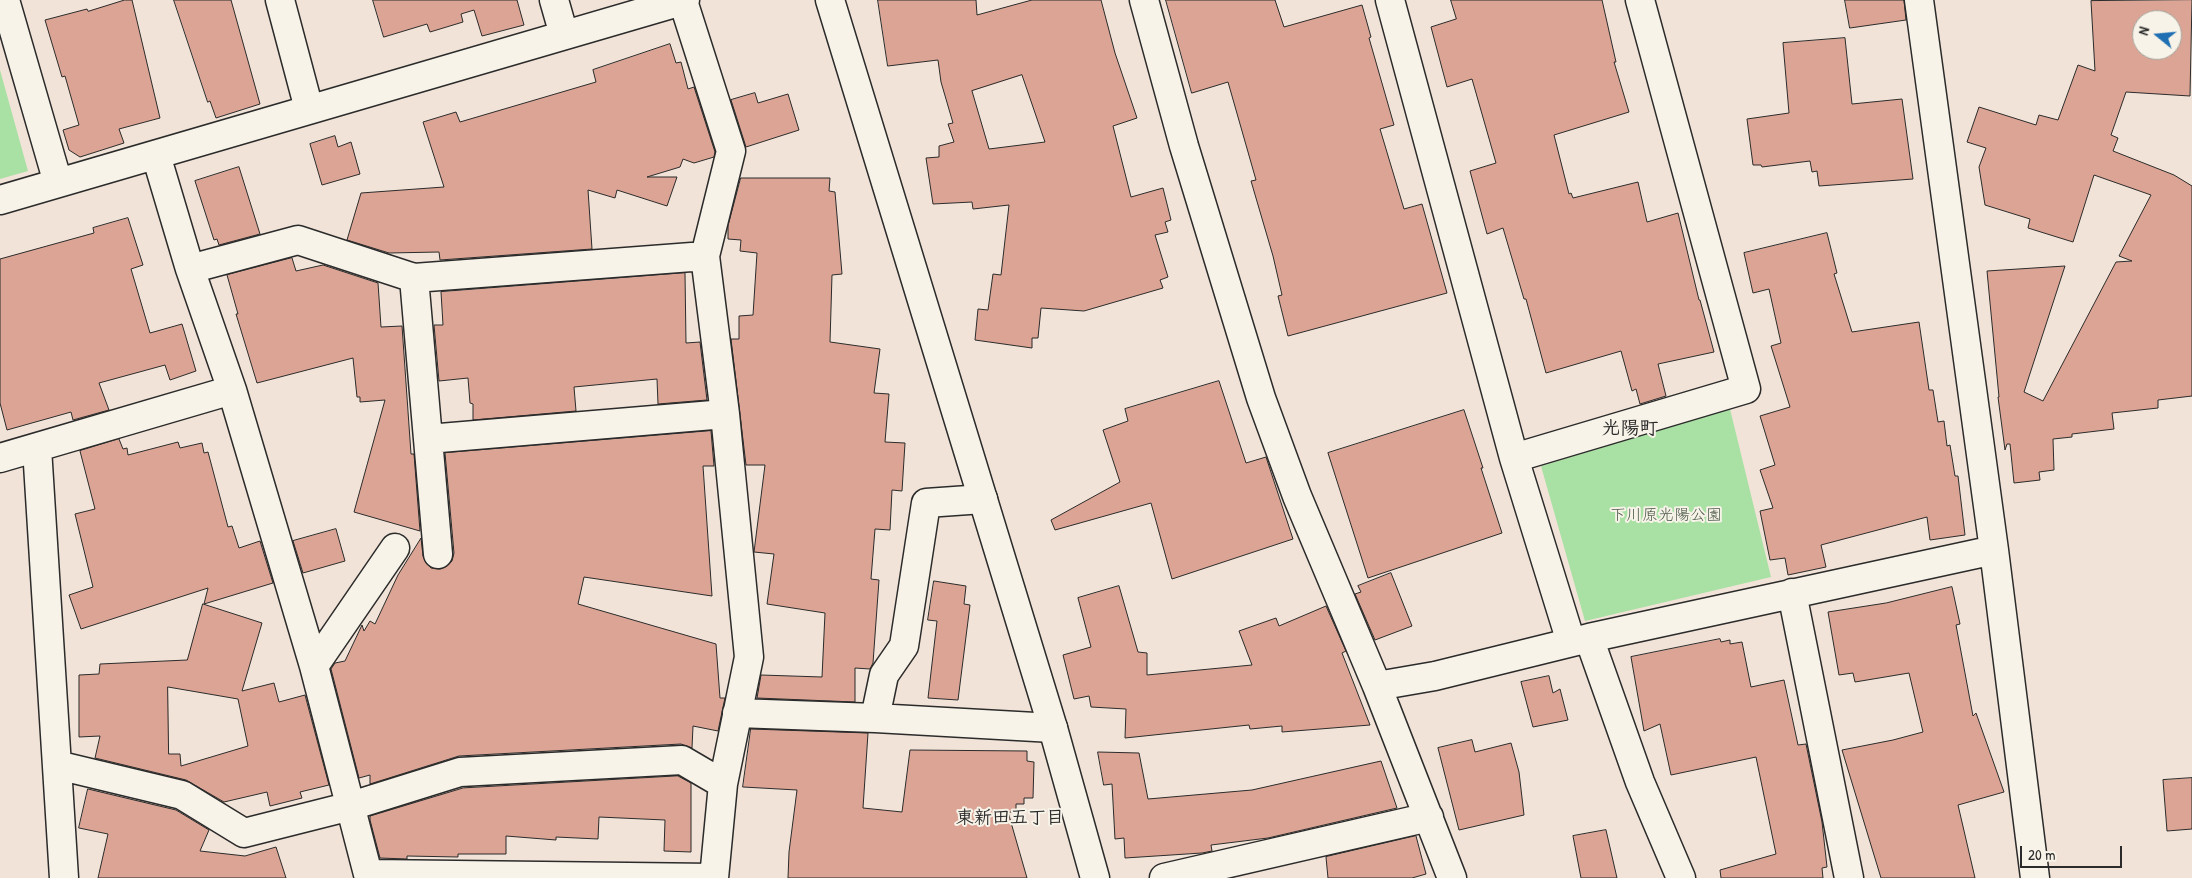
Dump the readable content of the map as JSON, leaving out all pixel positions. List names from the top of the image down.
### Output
{
  "districts": ["光陽町", "東新田五丁目"],
  "parks": ["下川原光陽公園"],
  "scale_bar": "20 m",
  "north": "left"
}
